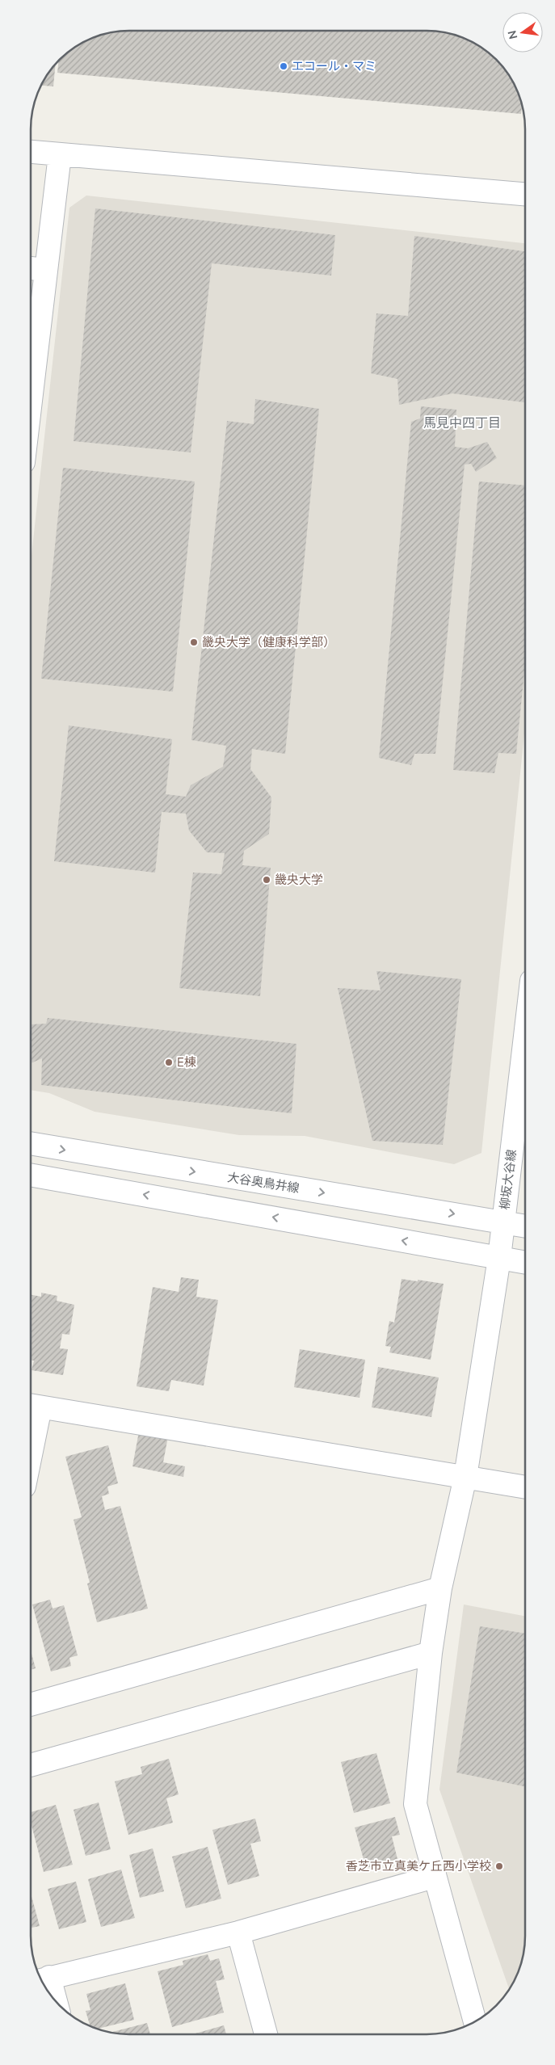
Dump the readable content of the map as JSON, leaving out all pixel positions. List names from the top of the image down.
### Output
{
  "streets": {
    "street": ["柳坂大谷線", "大谷奥鳥井線"]
  },
  "crossings": [
    ["柳坂大谷線", "大谷奥鳥井線"]
  ],
  "districts": ["馬見中四丁目"],
  "places": [
    "エコール・マミ",
    "畿央大学（健康科学部）",
    "畿央大学",
    "E棟",
    "香芝市立真美ケ丘西小学校"
  ],
  "north": "left"
}
